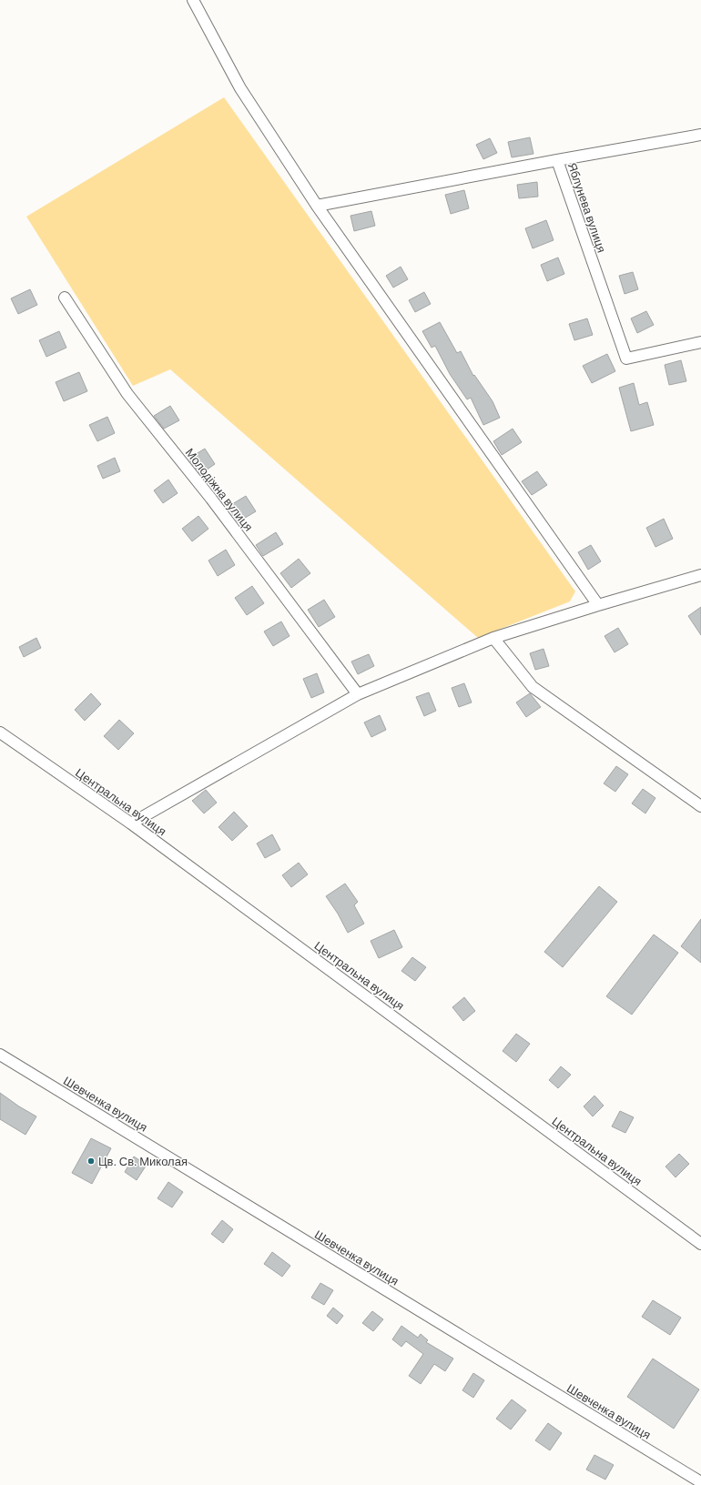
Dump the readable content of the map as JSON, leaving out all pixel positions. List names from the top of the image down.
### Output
{
  "streets": {
    "street": [
      "Яблунева вулиця",
      "Молодіжна вулиця",
      "Центральна вулиця",
      "Шевченка вулиця"
    ]
  },
  "places": ["Цв. Св. Миколая"]
}
